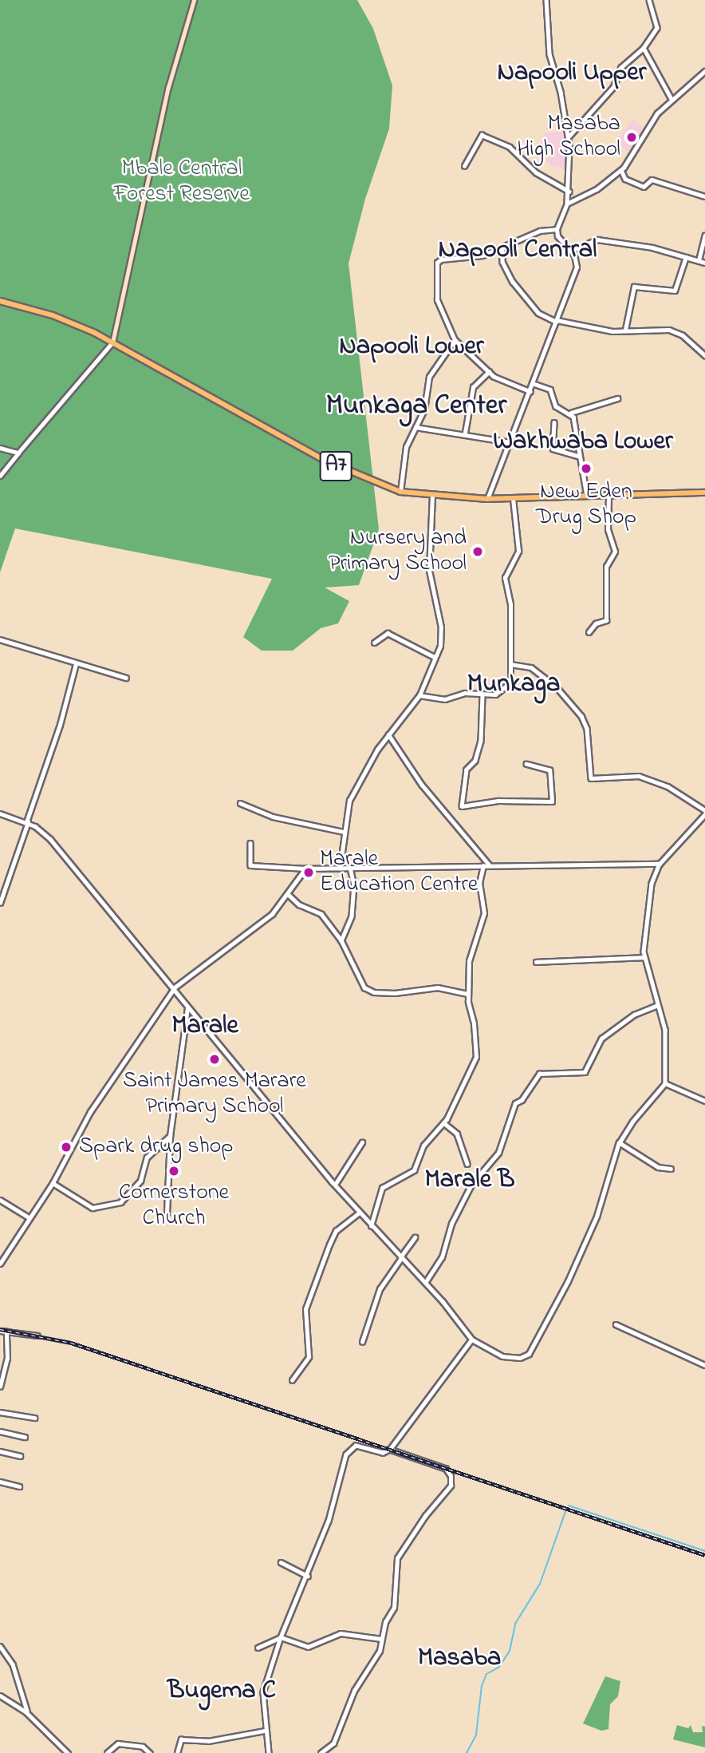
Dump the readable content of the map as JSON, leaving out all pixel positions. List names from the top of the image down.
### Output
{
  "streets": {
    "main road": ["A7"]
  },
  "districts": [
    "Napooli Upper",
    "Napooli Central",
    "Napooli Lower",
    "Munkaga Center",
    "Wakhwaba Lower",
    "Munkaga",
    "Marale",
    "Marale B",
    "Masaba",
    "Bugema C"
  ],
  "parks": ["Mbale Central Forest Reserve"],
  "places": [
    "Masaba High School",
    "New Eden Drug Shop",
    "Nursery and Primary School",
    "Marale Education Centre",
    "Saint James Marare Primary School",
    "Spark drug shop",
    "Cornerstone Church"
  ]
}
